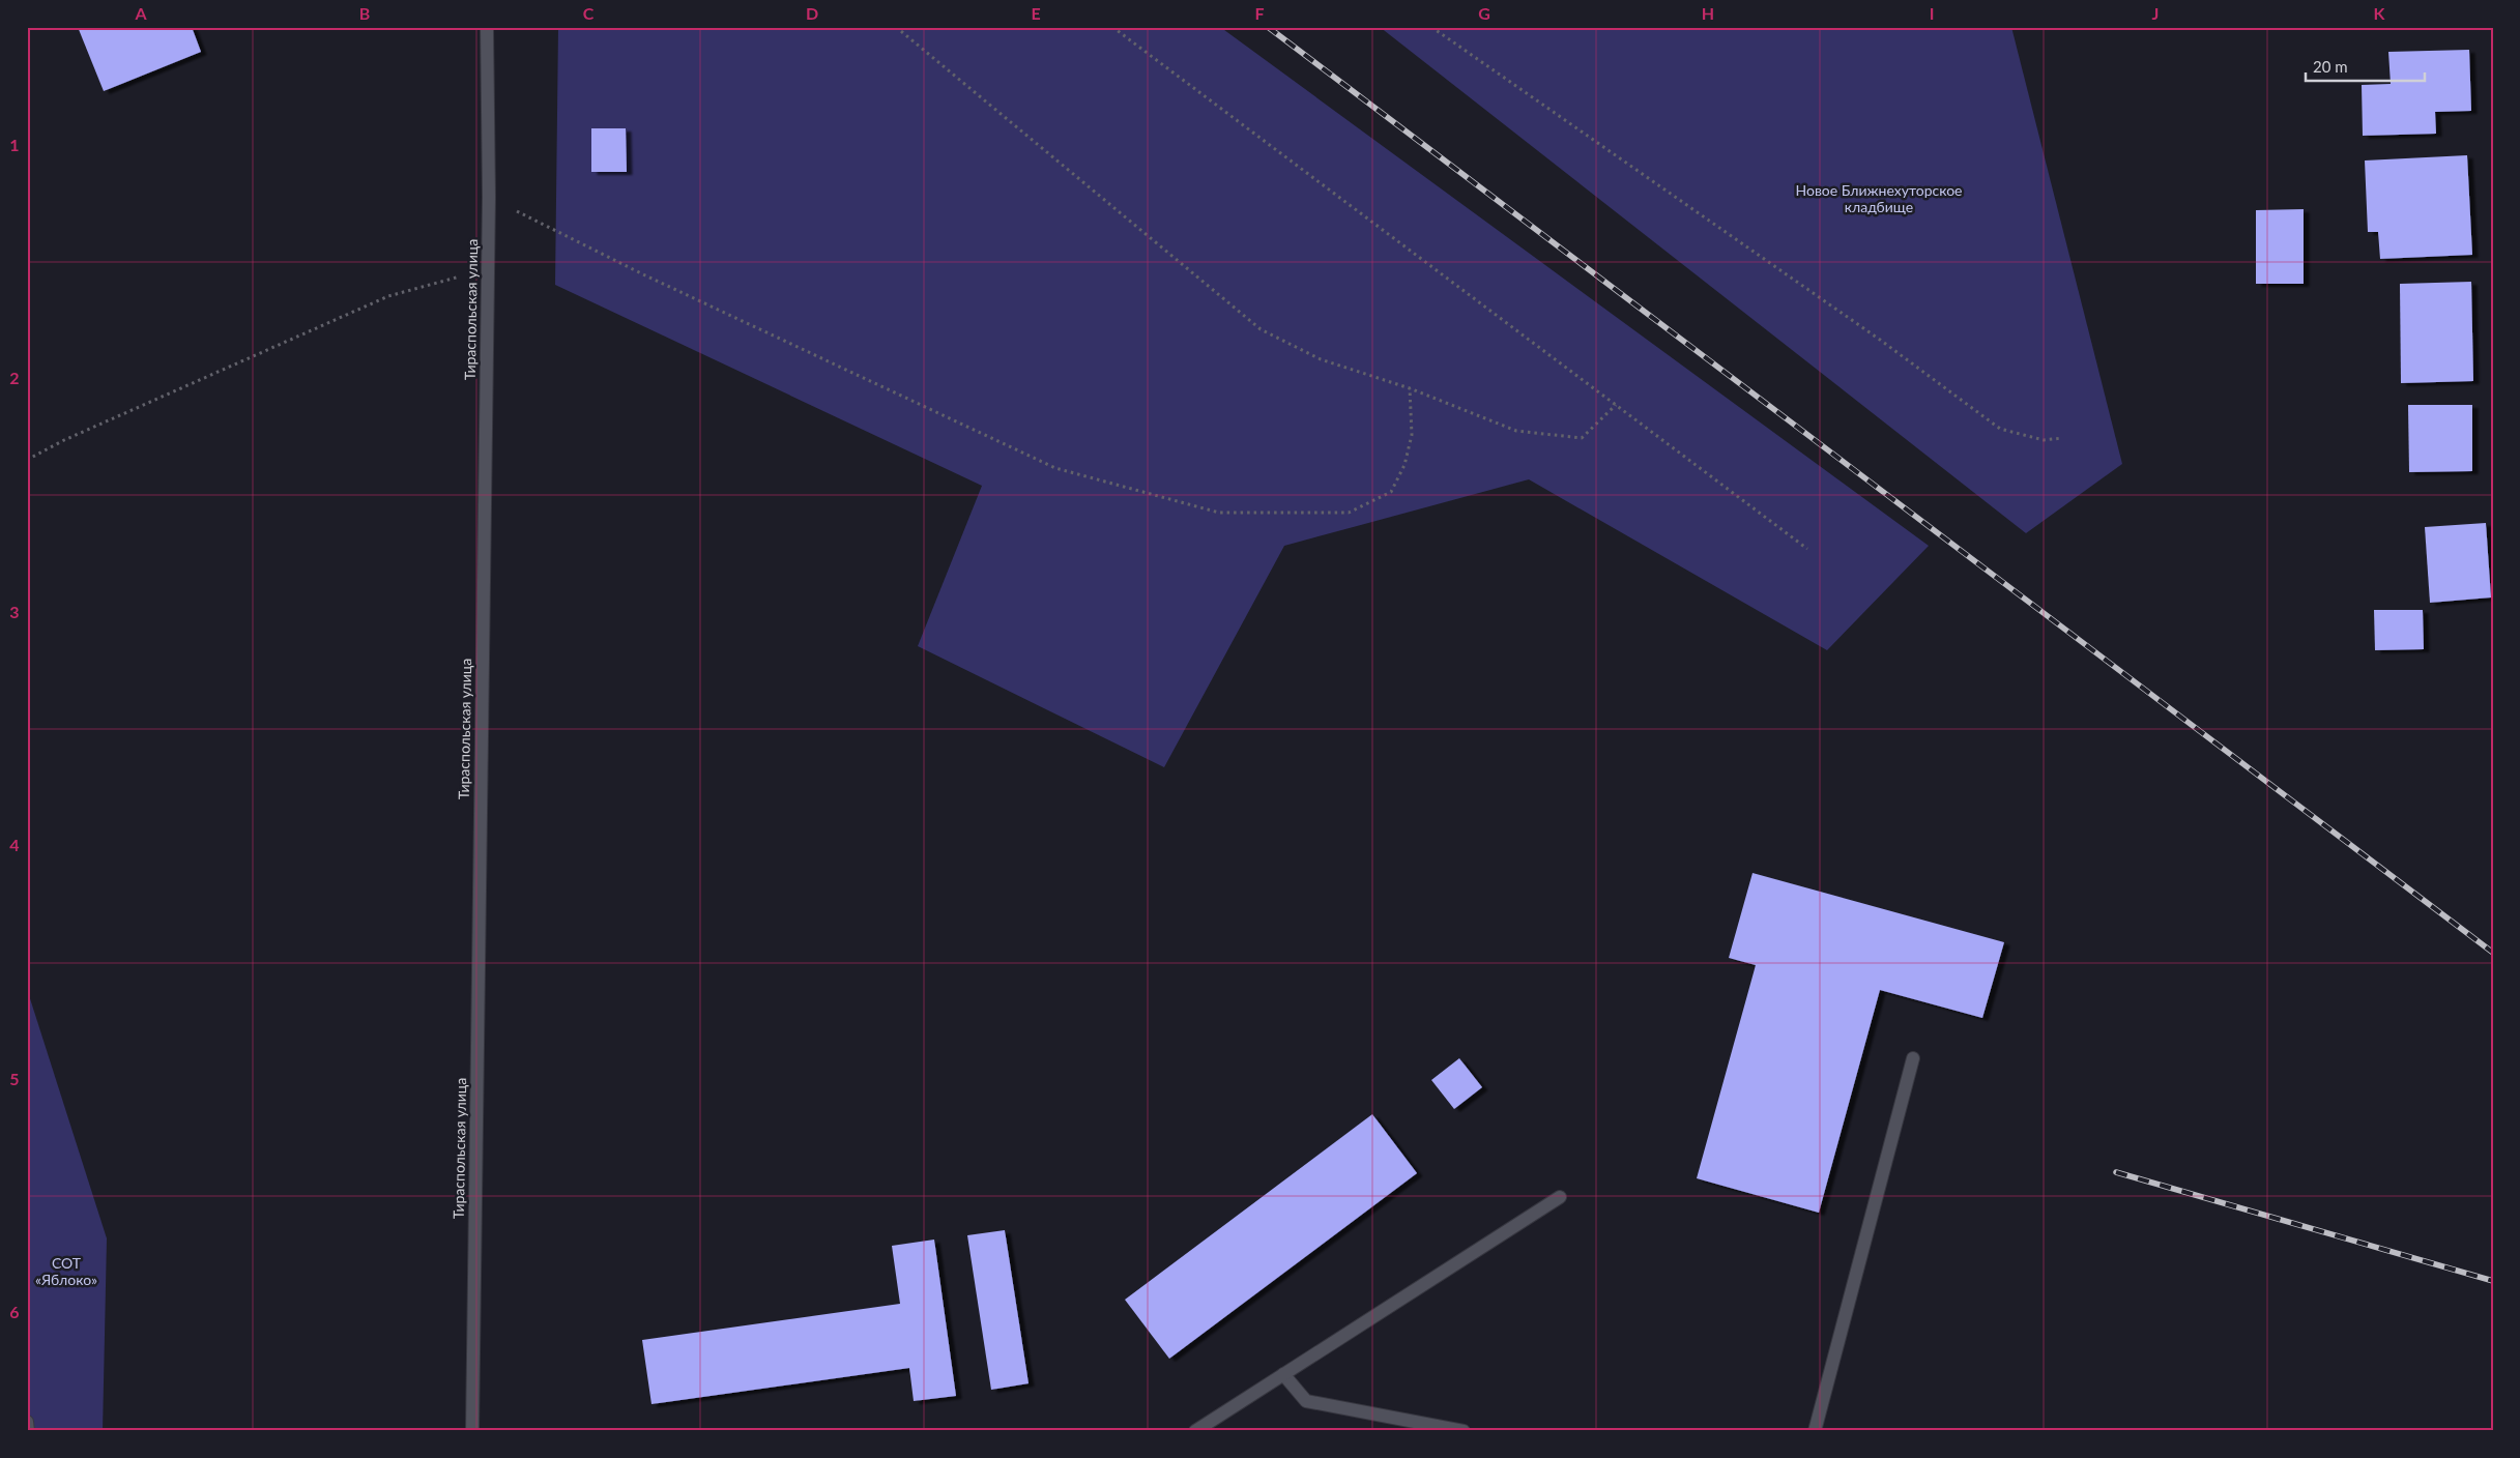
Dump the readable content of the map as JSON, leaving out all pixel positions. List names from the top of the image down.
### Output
{
  "streets": {
    "street": ["Тираспольская улица"]
  },
  "parks": ["Новое Ближнехуторское кладбище", "СОТ «Яблоко»"],
  "scale_bar": "20 m",
  "grid": {
    "columns": [
      "A",
      "B",
      "C",
      "D",
      "E",
      "F",
      "G",
      "H",
      "I",
      "J",
      "K"
    ],
    "rows": [
      "1",
      "2",
      "3",
      "4",
      "5",
      "6"
    ]
  }
}
